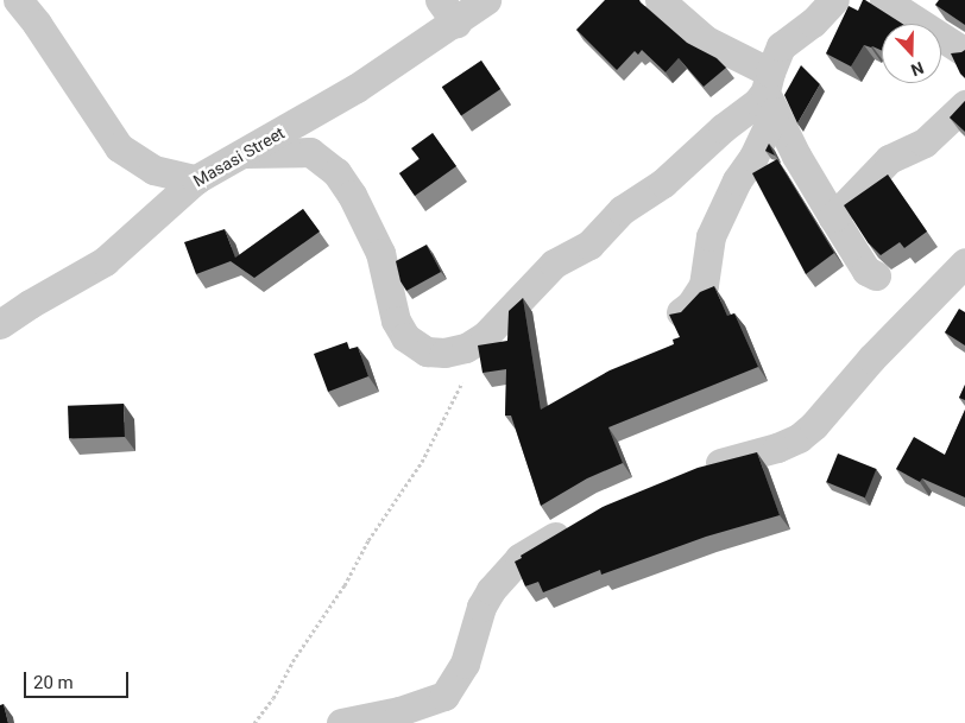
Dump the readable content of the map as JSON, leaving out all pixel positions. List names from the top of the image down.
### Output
{
  "streets": {
    "street": ["Masasi Street"]
  },
  "scale_bar": "20 m",
  "north": "bottom"
}
